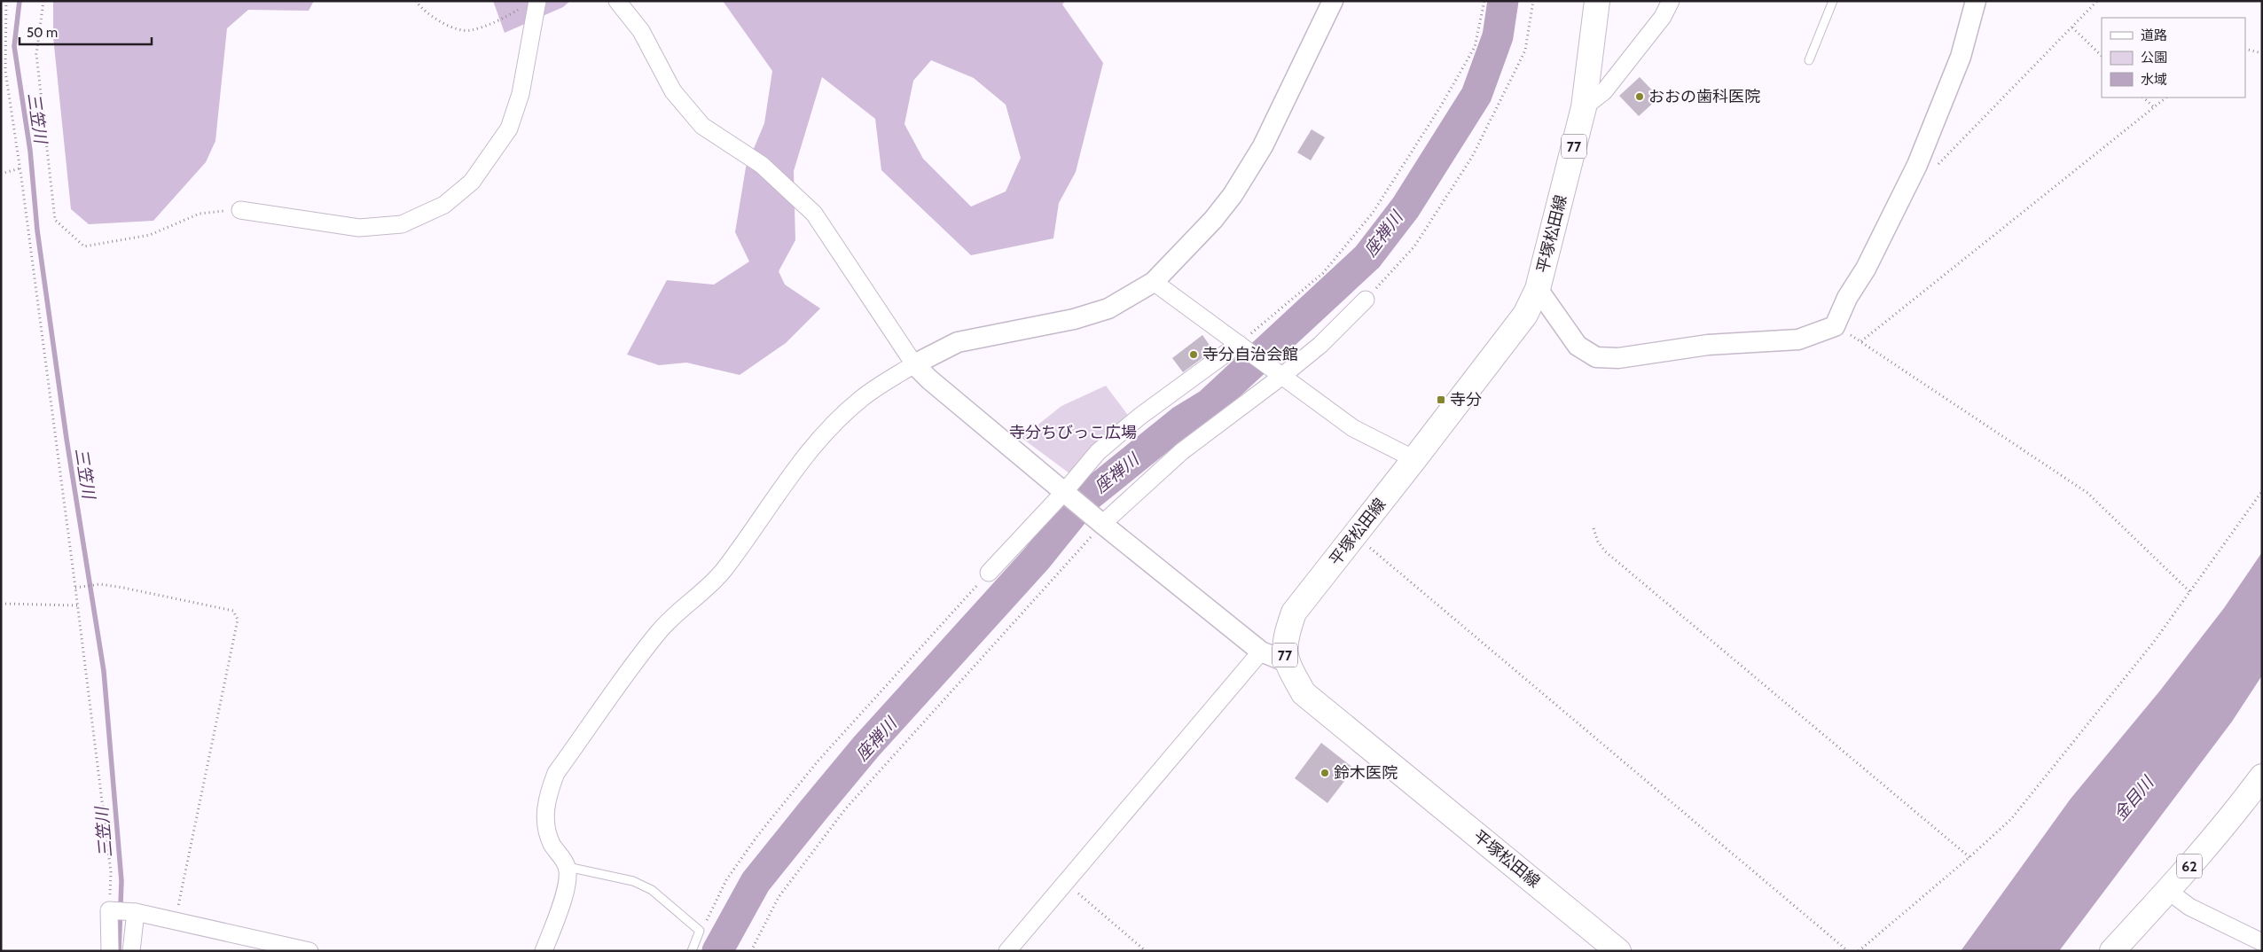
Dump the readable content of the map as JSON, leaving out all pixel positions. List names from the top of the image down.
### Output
{
  "streets": {
    "main road": ["77", "平塚松田線", "62"]
  },
  "water": ["三笠川", "座禅川", "金目川"],
  "parks": ["寺分ちびっこ広場"],
  "places": {
    "other": ["おおの歯科医院", "寺分自治会館", "鈴木医院"],
    "transit": ["寺分"]
  },
  "legend": ["道路", "公園", "水域"],
  "scale_bar": "50 m"
}
